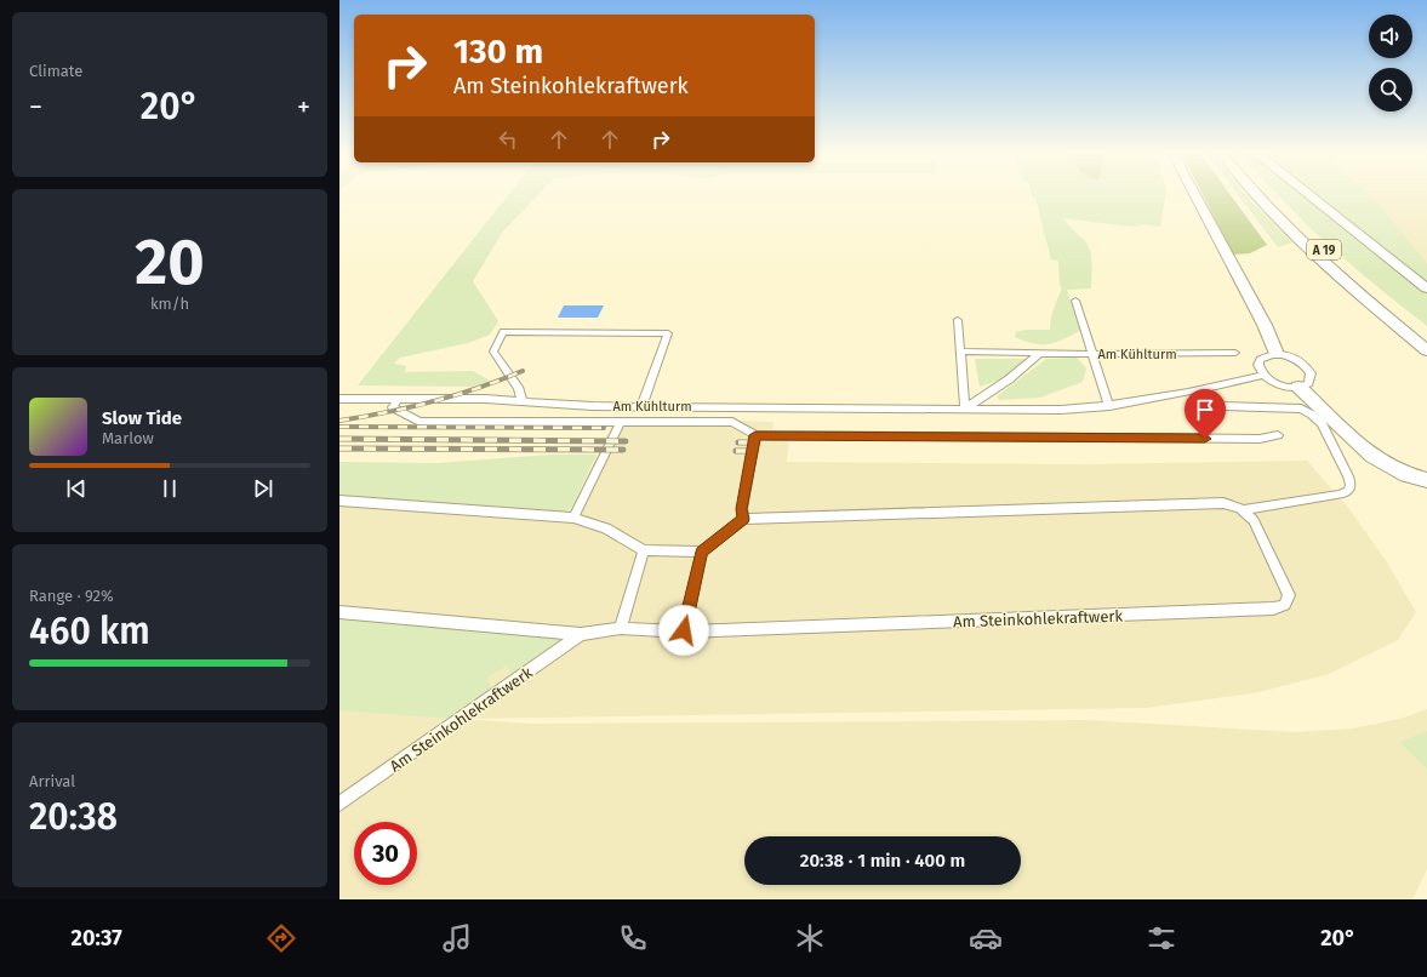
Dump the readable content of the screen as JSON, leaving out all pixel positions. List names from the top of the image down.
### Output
{
  "streets": {
    "highway": ["A 19"],
    "street": ["Am Kühlturm", "Am Steinkohlekraftwerk"]
  },
  "page": {
    "tile": [
      "Climate",
      ["20", "km/h"],
      ["Range · 92%", "460 km"],
      ["Arrival", "20:38"]
    ],
    "turn": ["130 m", "Am Steinkohlekraftwerk"],
    "heat": ["−", "20°", "+"],
    "song": ["Slow Tide", "Marlow"],
    "limit": "30",
    "trip": "20:38 · 1 min · 400 m",
    "tabs": ["20:37", "20°"]
  }
}
